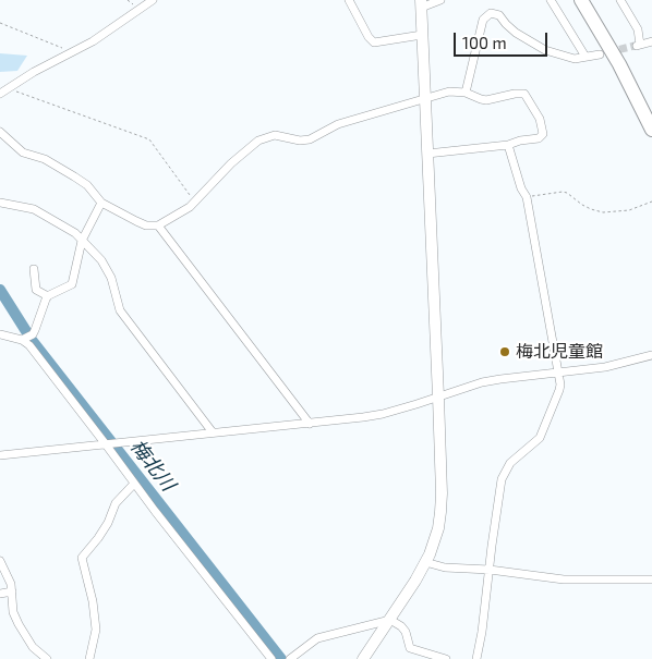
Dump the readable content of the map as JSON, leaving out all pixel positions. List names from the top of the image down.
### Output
{
  "water": ["梅北川"],
  "places": ["梅北児童館"],
  "scale_bar": "100 m"
}
